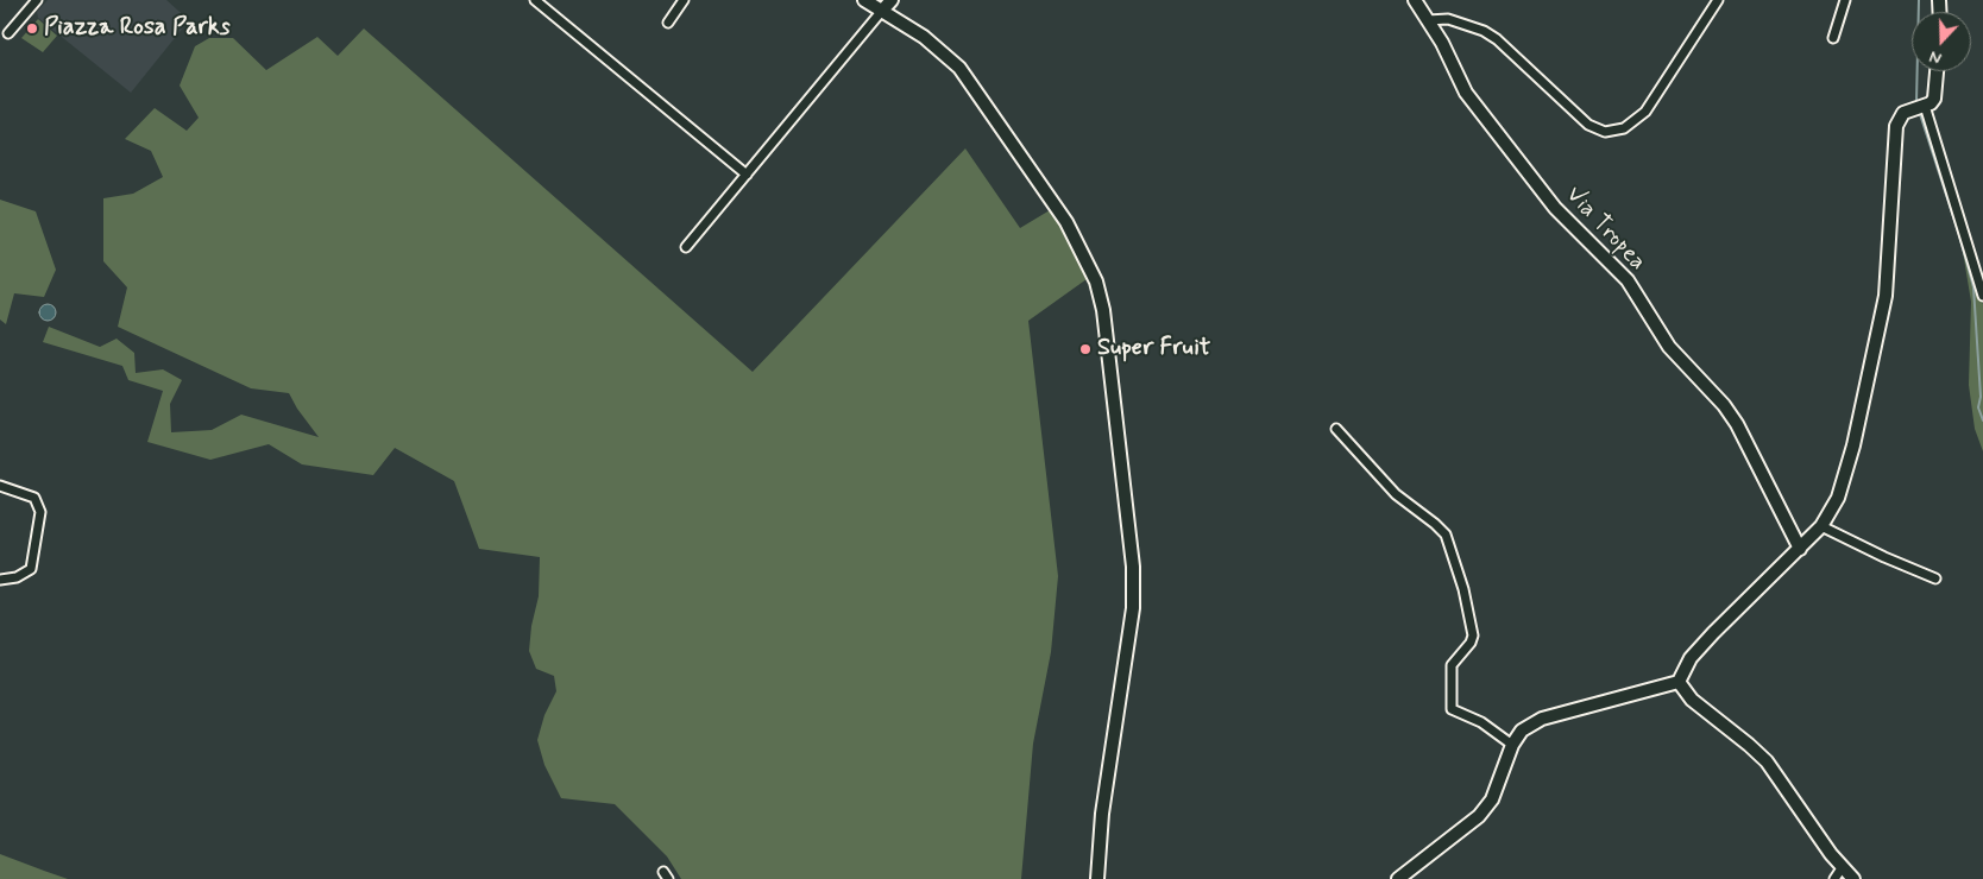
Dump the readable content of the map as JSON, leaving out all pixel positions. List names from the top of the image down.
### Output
{
  "streets": {
    "street": ["Via Tropea"]
  },
  "places": ["Piazza Rosa Parks", "Super Fruit"],
  "north": "bottom"
}
